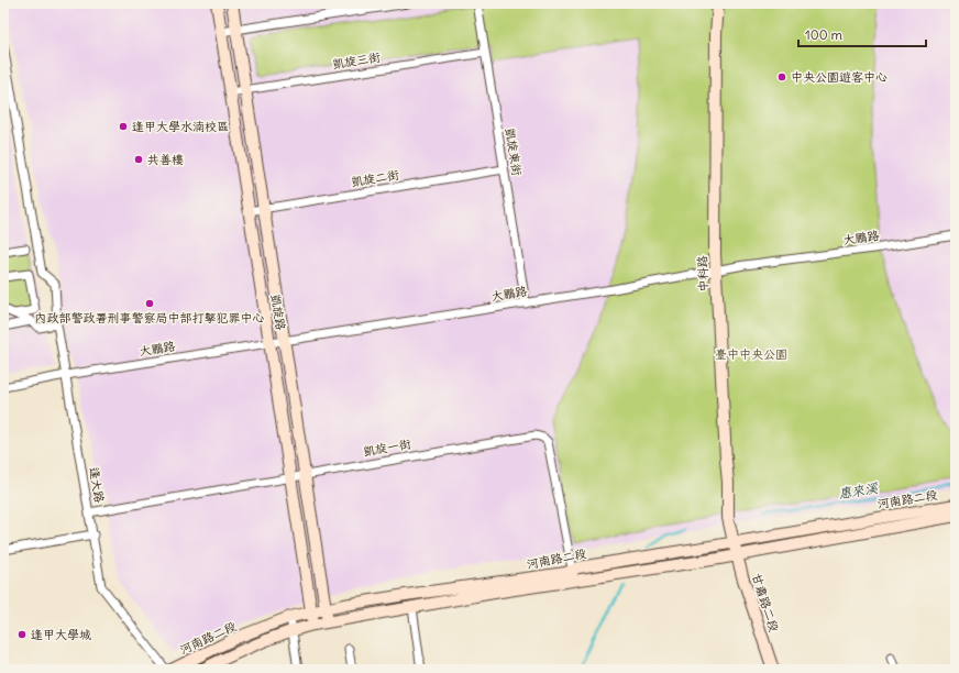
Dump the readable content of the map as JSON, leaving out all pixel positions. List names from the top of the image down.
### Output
{
  "streets": {
    "street": [
      "凱旋三街",
      "凱旋東街",
      "凱旋二街",
      "大鵬路",
      "中科路",
      "凱旋路",
      "凱旋一街",
      "逢大路",
      "河南路二段",
      "甘肅路二段"
    ]
  },
  "crossings": [
    ["凱旋三街", "凱旋東街"],
    ["凱旋三街", "凱旋路"],
    ["凱旋東街", "凱旋二街"],
    ["凱旋東街", "大鵬路"],
    ["凱旋二街", "凱旋路"],
    ["大鵬路", "中科路"],
    ["大鵬路", "凱旋路"],
    ["大鵬路", "逢大路"],
    ["中科路", "河南路二段"],
    ["中科路", "甘肅路二段"],
    ["凱旋路", "凱旋一街"],
    ["凱旋路", "河南路二段"],
    ["凱旋一街", "逢大路"],
    ["凱旋一街", "河南路二段"],
    ["河南路二段", "甘肅路二段"]
  ],
  "water": ["惠來溪"],
  "parks": ["臺中中央公園"],
  "places": [
    "中央公園遊客中心",
    "逢甲大學水湳校區",
    "共善樓",
    "內政部警政署刑事警察局中部打擊犯罪中心",
    "逢甲大學城"
  ],
  "scale_bar": "100 m"
}
